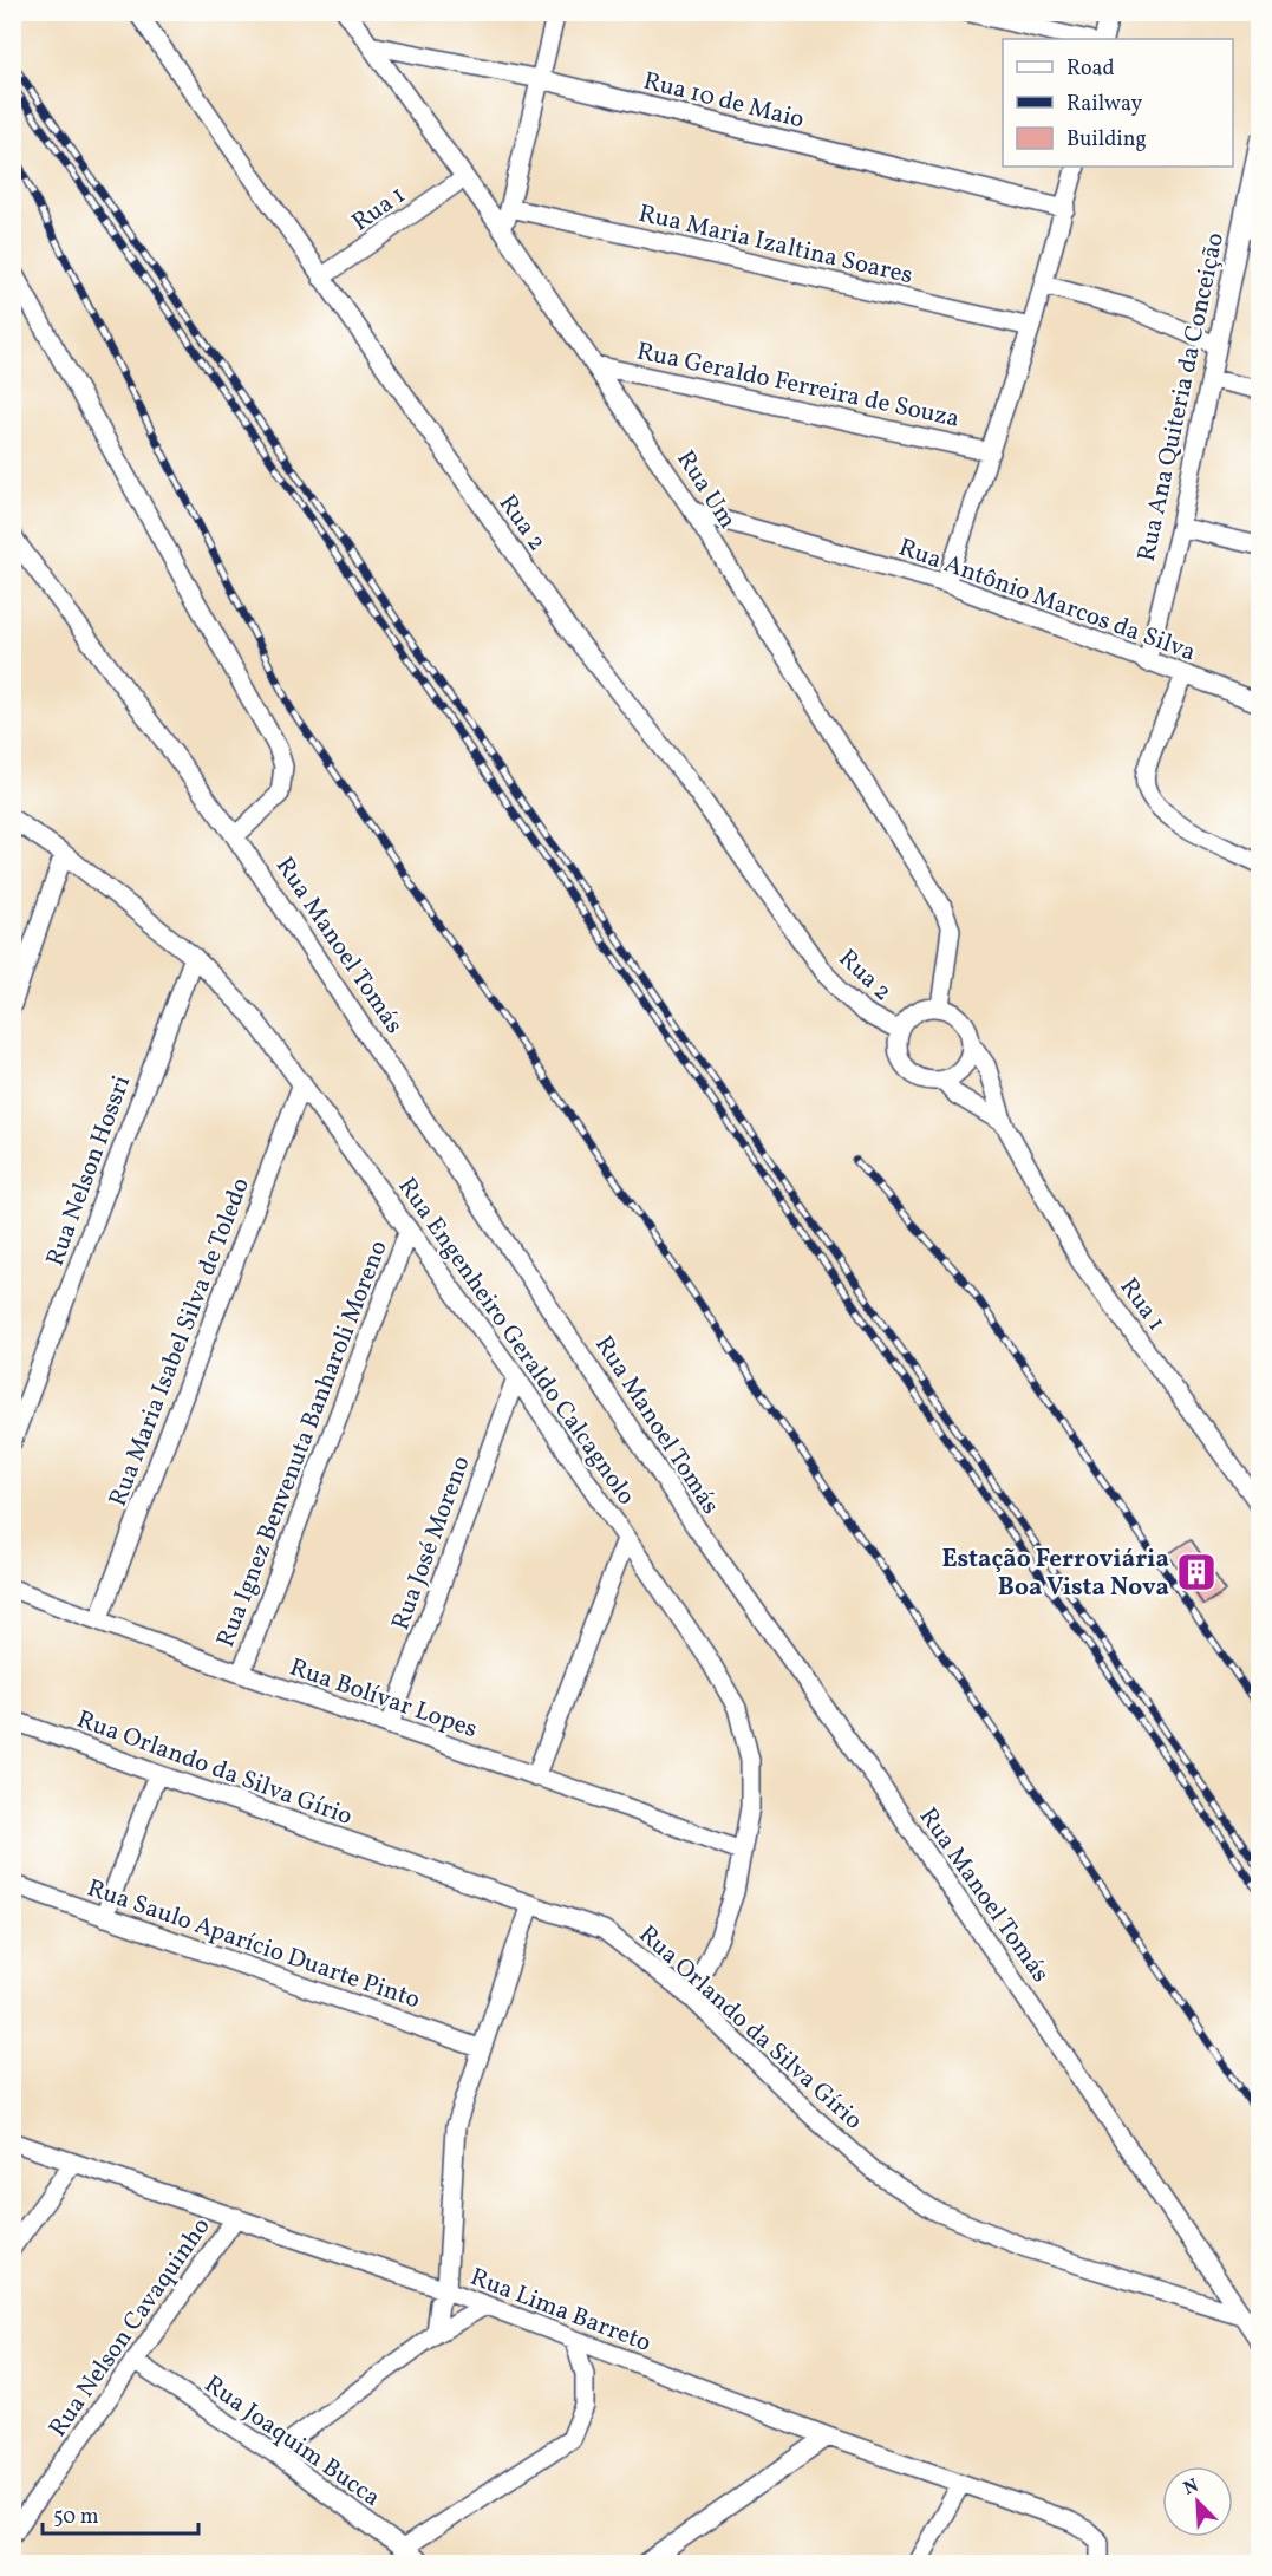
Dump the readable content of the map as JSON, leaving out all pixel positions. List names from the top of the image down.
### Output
{
  "streets": {
    "street": [
      "Rua 10 de Maio",
      "Rua 1",
      "Rua Maria Izaltina Soares",
      "Rua Geraldo Ferreira de Souza",
      "Rua Ana Quiteria da Conceição",
      "Rua Um",
      "Rua 2",
      "Rua Antônio Marcos da Silva",
      "Rua Manoel Tomás",
      "Rua Nelson Hossri",
      "Rua Engenheiro Geraldo Calcagnolo",
      "Rua Maria Isabel Silva de Toledo",
      "Rua Ignez Benvenuta Banharoli Moreno",
      "Rua José Moreno",
      "Rua Bolívar Lopes",
      "Rua Orlando da Silva Gírio",
      "Rua Saulo Aparício Duarte Pinto",
      "Rua Lima Barreto",
      "Rua Nelson Cavaquinho",
      "Rua Joaquim Bucca"
    ]
  },
  "crossings": [
    ["Rua 10 de Maio", "Rua Um"],
    ["Rua 1", "Rua Um"],
    ["Rua 1", "Rua 2"],
    ["Rua Geraldo Ferreira de Souza", "Rua Um"],
    ["Rua Ana Quiteria da Conceição", "Rua Antônio Marcos da Silva"],
    ["Rua Um", "Rua 2"],
    ["Rua Um", "Rua Antônio Marcos da Silva"],
    ["Rua Manoel Tomás", "Rua Orlando da Silva Gírio"],
    ["Rua Nelson Hossri", "Rua Engenheiro Geraldo Calcagnolo"],
    ["Rua Engenheiro Geraldo Calcagnolo", "Rua Maria Isabel Silva de Toledo"],
    ["Rua Engenheiro Geraldo Calcagnolo", "Rua Ignez Benvenuta Banharoli Moreno"],
    ["Rua Engenheiro Geraldo Calcagnolo", "Rua José Moreno"],
    ["Rua Engenheiro Geraldo Calcagnolo", "Rua Bolívar Lopes"],
    ["Rua Engenheiro Geraldo Calcagnolo", "Rua Orlando da Silva Gírio"],
    ["Rua Maria Isabel Silva de Toledo", "Rua Bolívar Lopes"],
    ["Rua Ignez Benvenuta Banharoli Moreno", "Rua Bolívar Lopes"],
    ["Rua José Moreno", "Rua Bolívar Lopes"],
    ["Rua Lima Barreto", "Rua Nelson Cavaquinho"],
    ["Rua Nelson Cavaquinho", "Rua Joaquim Bucca"]
  ],
  "places": {
    "building": ["Estação Ferroviária Boa Vista Nova"]
  },
  "legend": ["Road", "Railway", "Building"],
  "scale_bar": "50 m",
  "north": "top left"
}
